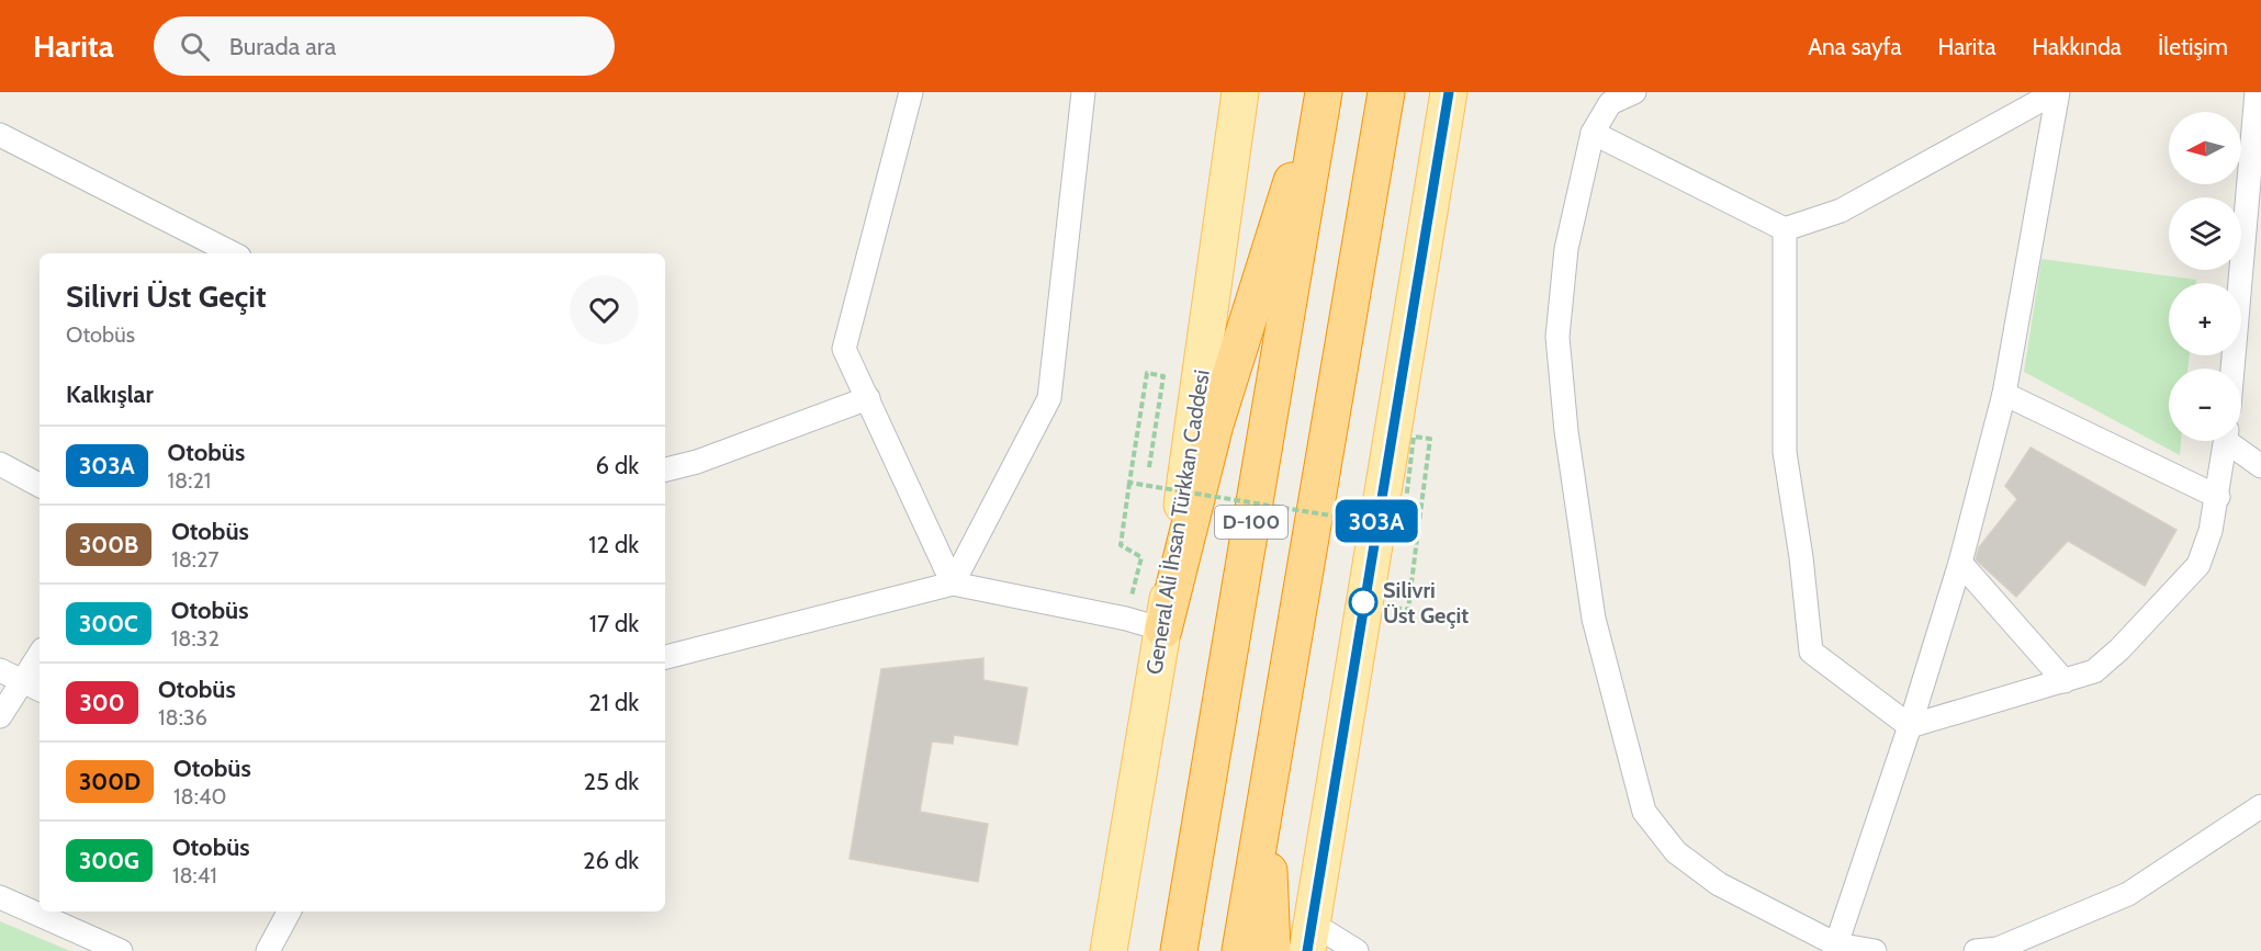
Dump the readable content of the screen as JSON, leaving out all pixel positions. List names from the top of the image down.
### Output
{
  "streets": {
    "highway": ["D-100"],
    "main road": ["General Ali İhsan Türkkan Caddesi"]
  },
  "places": ["Silivri Üst Geçit"],
  "lines": ["bus line 303A"],
  "north": "left",
  "page": {
    "header": "Harita",
    "search": "Burada ara",
    "nav": [
      "Ana sayfa",
      "Harita",
      "Hakkında",
      "İletişim"
    ],
    "on_map": "303A",
    "map_buttons": ["+", "−"],
    "heading": [
      ["Silivri Üst Geçit", "Otobüs"],
      "Kalkışlar"
    ],
    "list": [
      {
        "mark": "303A",
        "name": "Otobüs",
        "note": "18:21",
        "value": "6 dk"
      },
      {
        "mark": "300B",
        "name": "Otobüs",
        "note": "18:27",
        "value": "12 dk"
      },
      {
        "mark": "300C",
        "name": "Otobüs",
        "note": "18:32",
        "value": "17 dk"
      },
      {
        "mark": "300",
        "name": "Otobüs",
        "note": "18:36",
        "value": "21 dk"
      },
      {
        "mark": "300D",
        "name": "Otobüs",
        "note": "18:40",
        "value": "25 dk"
      },
      {
        "mark": "300G",
        "name": "Otobüs",
        "note": "18:41",
        "value": "26 dk"
      }
    ]
  }
}
